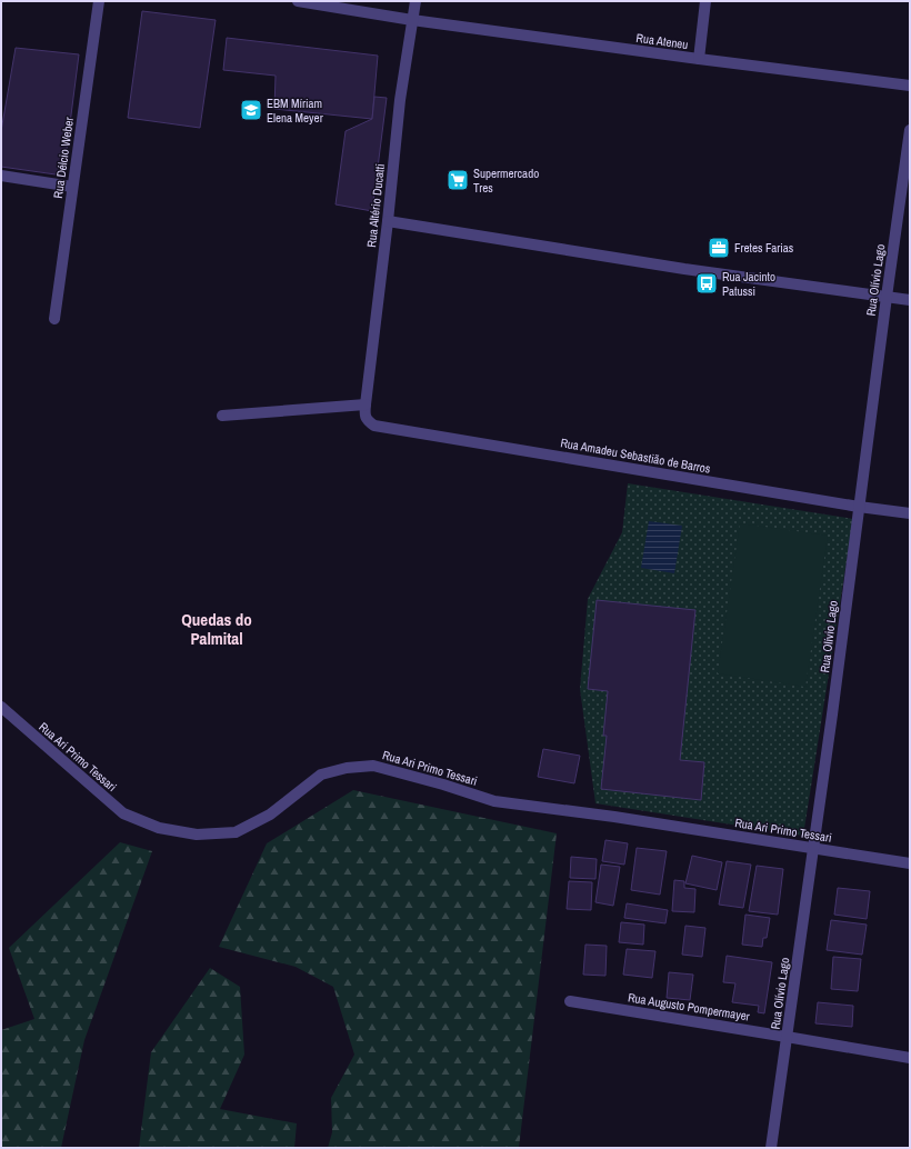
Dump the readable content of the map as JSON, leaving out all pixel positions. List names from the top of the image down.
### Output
{
  "streets": {
    "street": [
      "Rua Ateneu",
      "Rua Délcio Weber",
      "Rua Altério Ducatti",
      "Rua Olívio Lago",
      "Rua Amadeu Sebastião de Barros",
      "Rua Ari Primo Tessari",
      "Rua Augusto Pompermayer"
    ]
  },
  "crossings": [
    ["Rua Ateneu", "Rua Altério Ducatti"],
    ["Rua Altério Ducatti", "Rua Amadeu Sebastião de Barros"],
    ["Rua Olívio Lago", "Rua Amadeu Sebastião de Barros"],
    ["Rua Olívio Lago", "Rua Ari Primo Tessari"],
    ["Rua Olívio Lago", "Rua Augusto Pompermayer"]
  ],
  "districts": ["Quedas do Palmital"],
  "places": {
    "school or university": ["EBM Míriam Elena Meyer"],
    "supermarket": ["Supermercado Tres"],
    "office": ["Fretes Farias"],
    "bus stop": ["Rua Jacinto Patussi"]
  }
}
